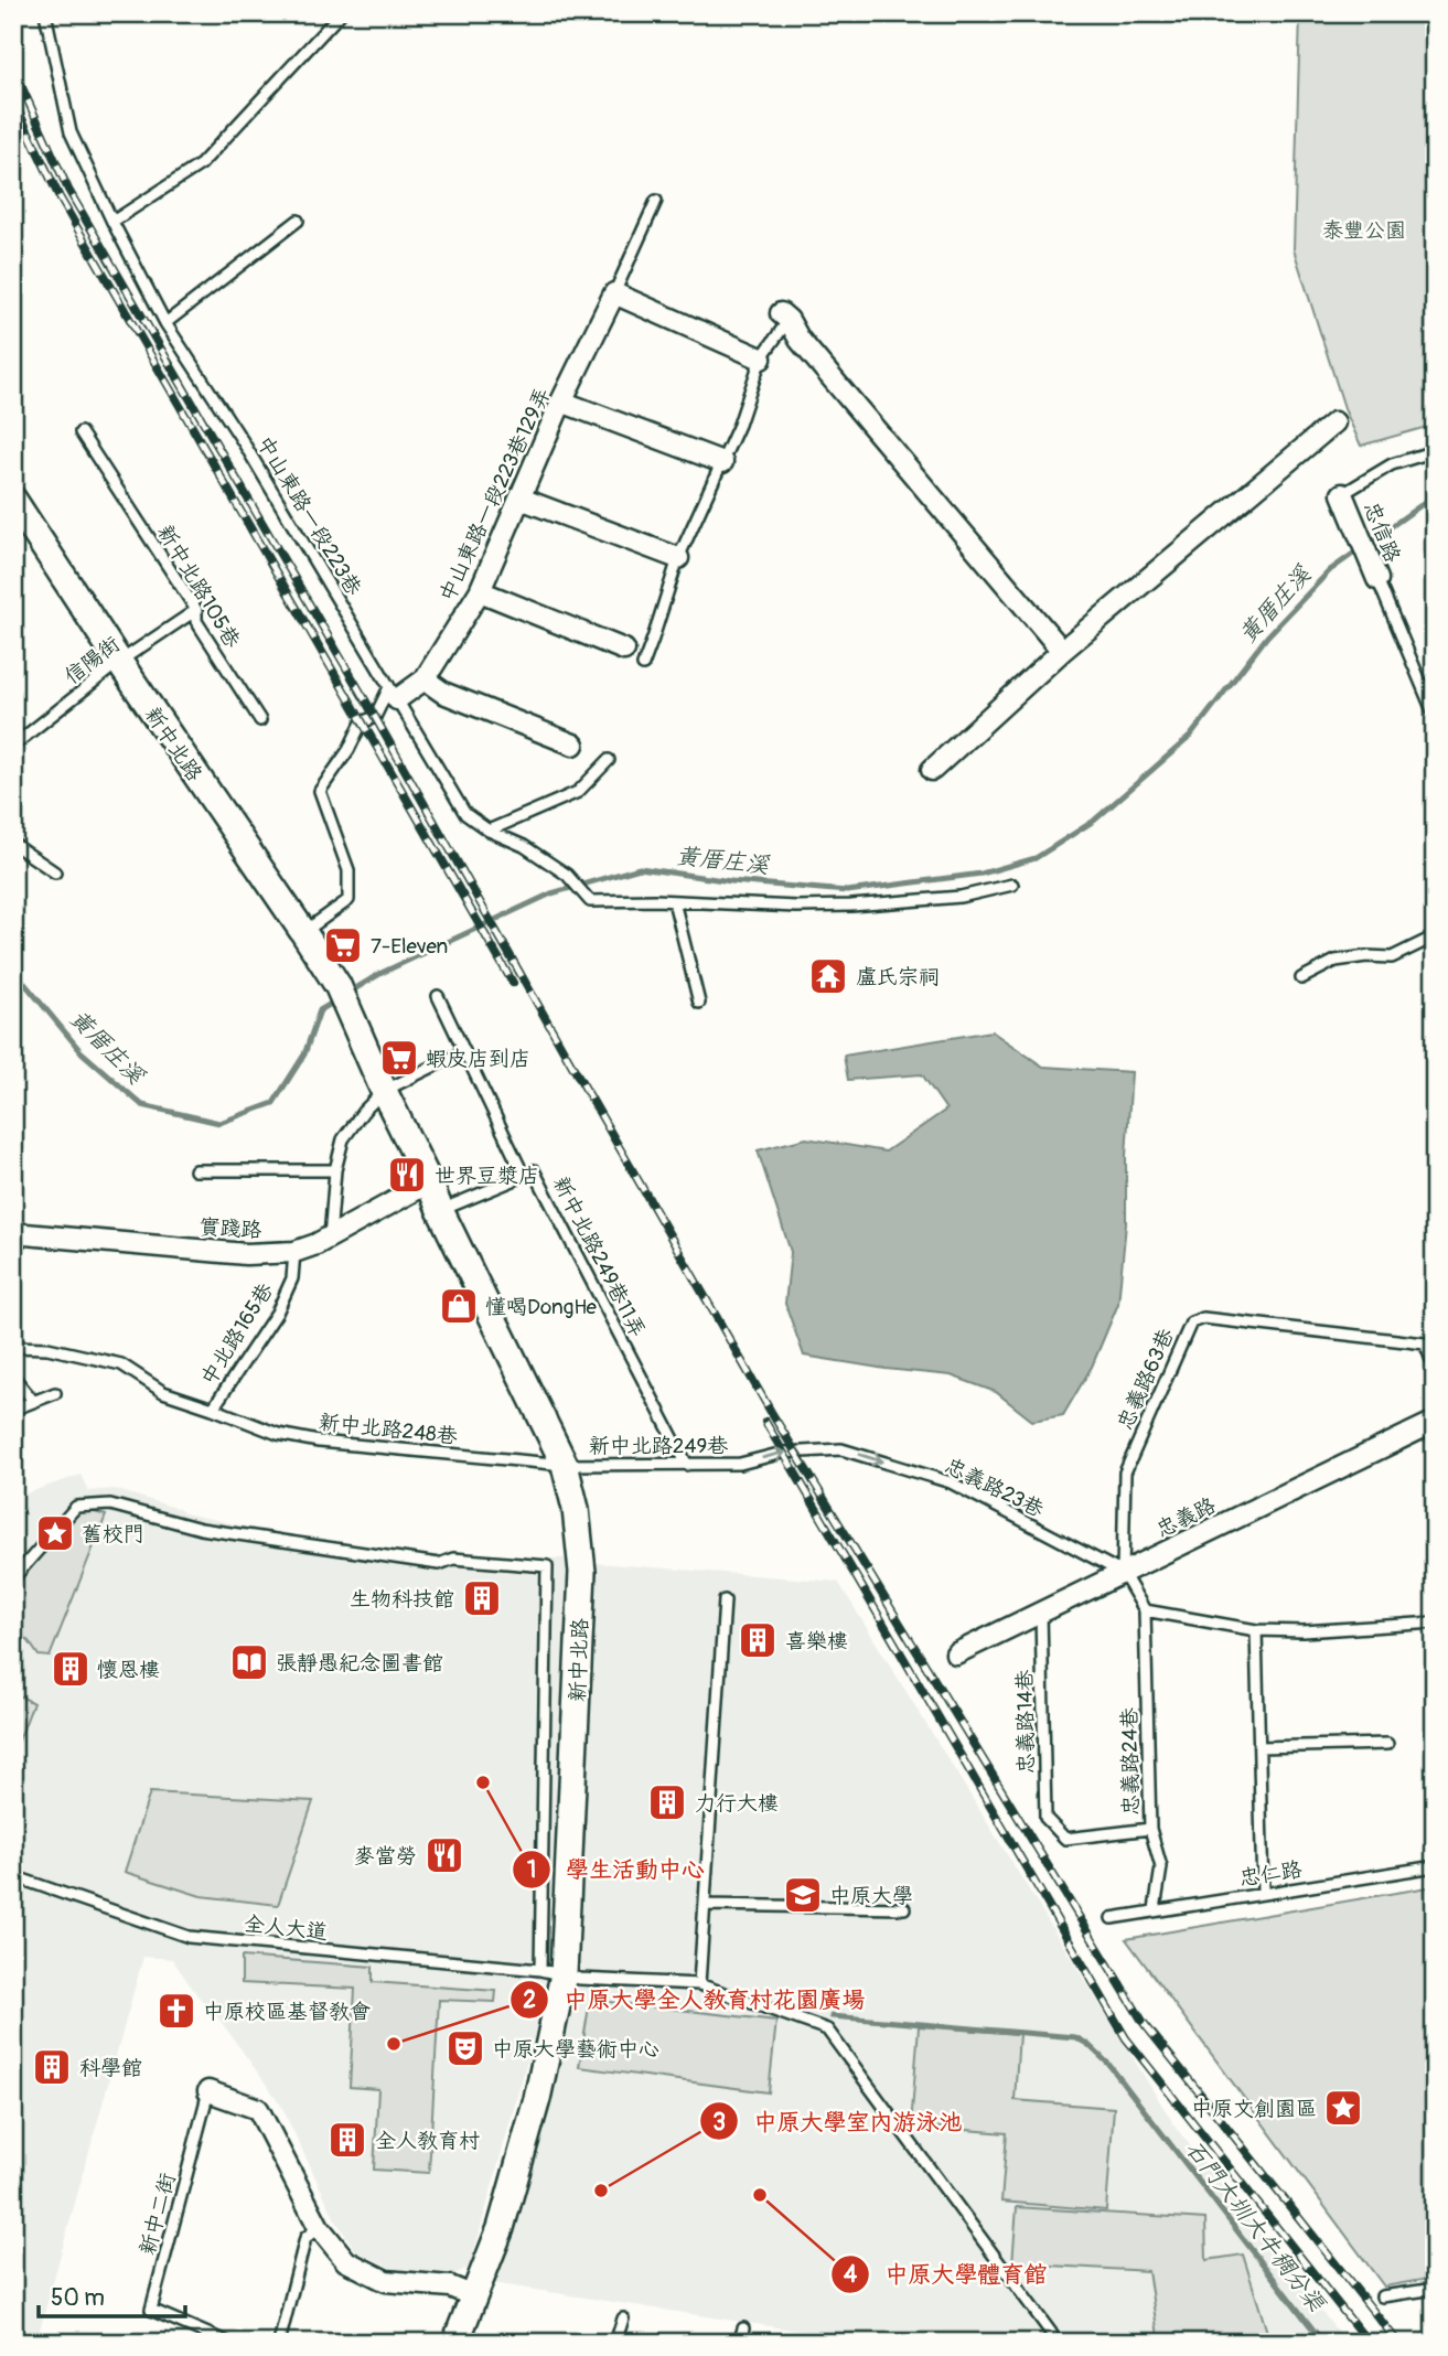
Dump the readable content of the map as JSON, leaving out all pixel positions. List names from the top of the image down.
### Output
{
  "streets": {
    "street": [
      "中山東路一段223巷129弄",
      "忠信路",
      "新中北路",
      "實踐路",
      "忠義路"
    ],
    "lane": [
      "中山東路一段223巷",
      "新中北路105巷",
      "信陽街",
      "新中北路249巷11弄",
      "中北路165巷",
      "忠義路63巷",
      "新中北路248巷",
      "新中北路249巷",
      "忠義路23巷",
      "忠義路14巷",
      "忠義路24巷",
      "忠仁路",
      "全人大道",
      "新中二街"
    ]
  },
  "crossings": [
    ["中山東路一段223巷129弄", "中山東路一段223巷"],
    ["新中北路105巷", "信陽街"],
    ["信陽街", "新中北路"],
    ["新中北路", "實踐路"],
    ["新中北路", "新中北路248巷"],
    ["新中北路", "新中北路249巷"],
    ["新中北路", "全人大道"],
    ["實踐路", "中北路165巷"],
    ["新中北路249巷11弄", "新中北路249巷"],
    ["中北路165巷", "新中北路248巷"],
    ["忠義路63巷", "忠義路23巷"],
    ["忠義路63巷", "忠義路"],
    ["新中北路248巷", "新中北路249巷"],
    ["新中北路249巷", "忠義路23巷"],
    ["忠義路23巷", "忠義路"],
    ["忠義路", "忠義路14巷"],
    ["忠義路14巷", "忠義路24巷"],
    ["忠義路24巷", "忠仁路"]
  ],
  "one_way": ["新中北路249巷", "忠義路23巷"],
  "water": ["黃厝庄溪", "石門大圳大牛稠分渠"],
  "parks": ["泰豐公園"],
  "places": {
    "supermarket": ["7-Eleven", "蝦皮店到店"],
    "temple": ["盧氏宗祠"],
    "restaurant": ["世界豆漿店", "麥當勞"],
    "shop": ["懂喝DongHe"],
    "place": ["舊校門", "中原文創園區"],
    "building": [
      "生物科技館",
      "喜樂樓",
      "懷恩樓",
      "力行大樓",
      "科學館",
      "全人教育村"
    ],
    "library": ["張靜愚紀念圖書館"],
    "other": [
      "學生活動中心",
      "中原大學全人教育村花園廣場",
      "中原大學室內游泳池",
      "中原大學體育館"
    ],
    "school or university": ["中原大學"],
    "church": ["中原校區基督教會"],
    "theatre": ["中原大學藝術中心"]
  },
  "scale_bar": "50 m"
}
